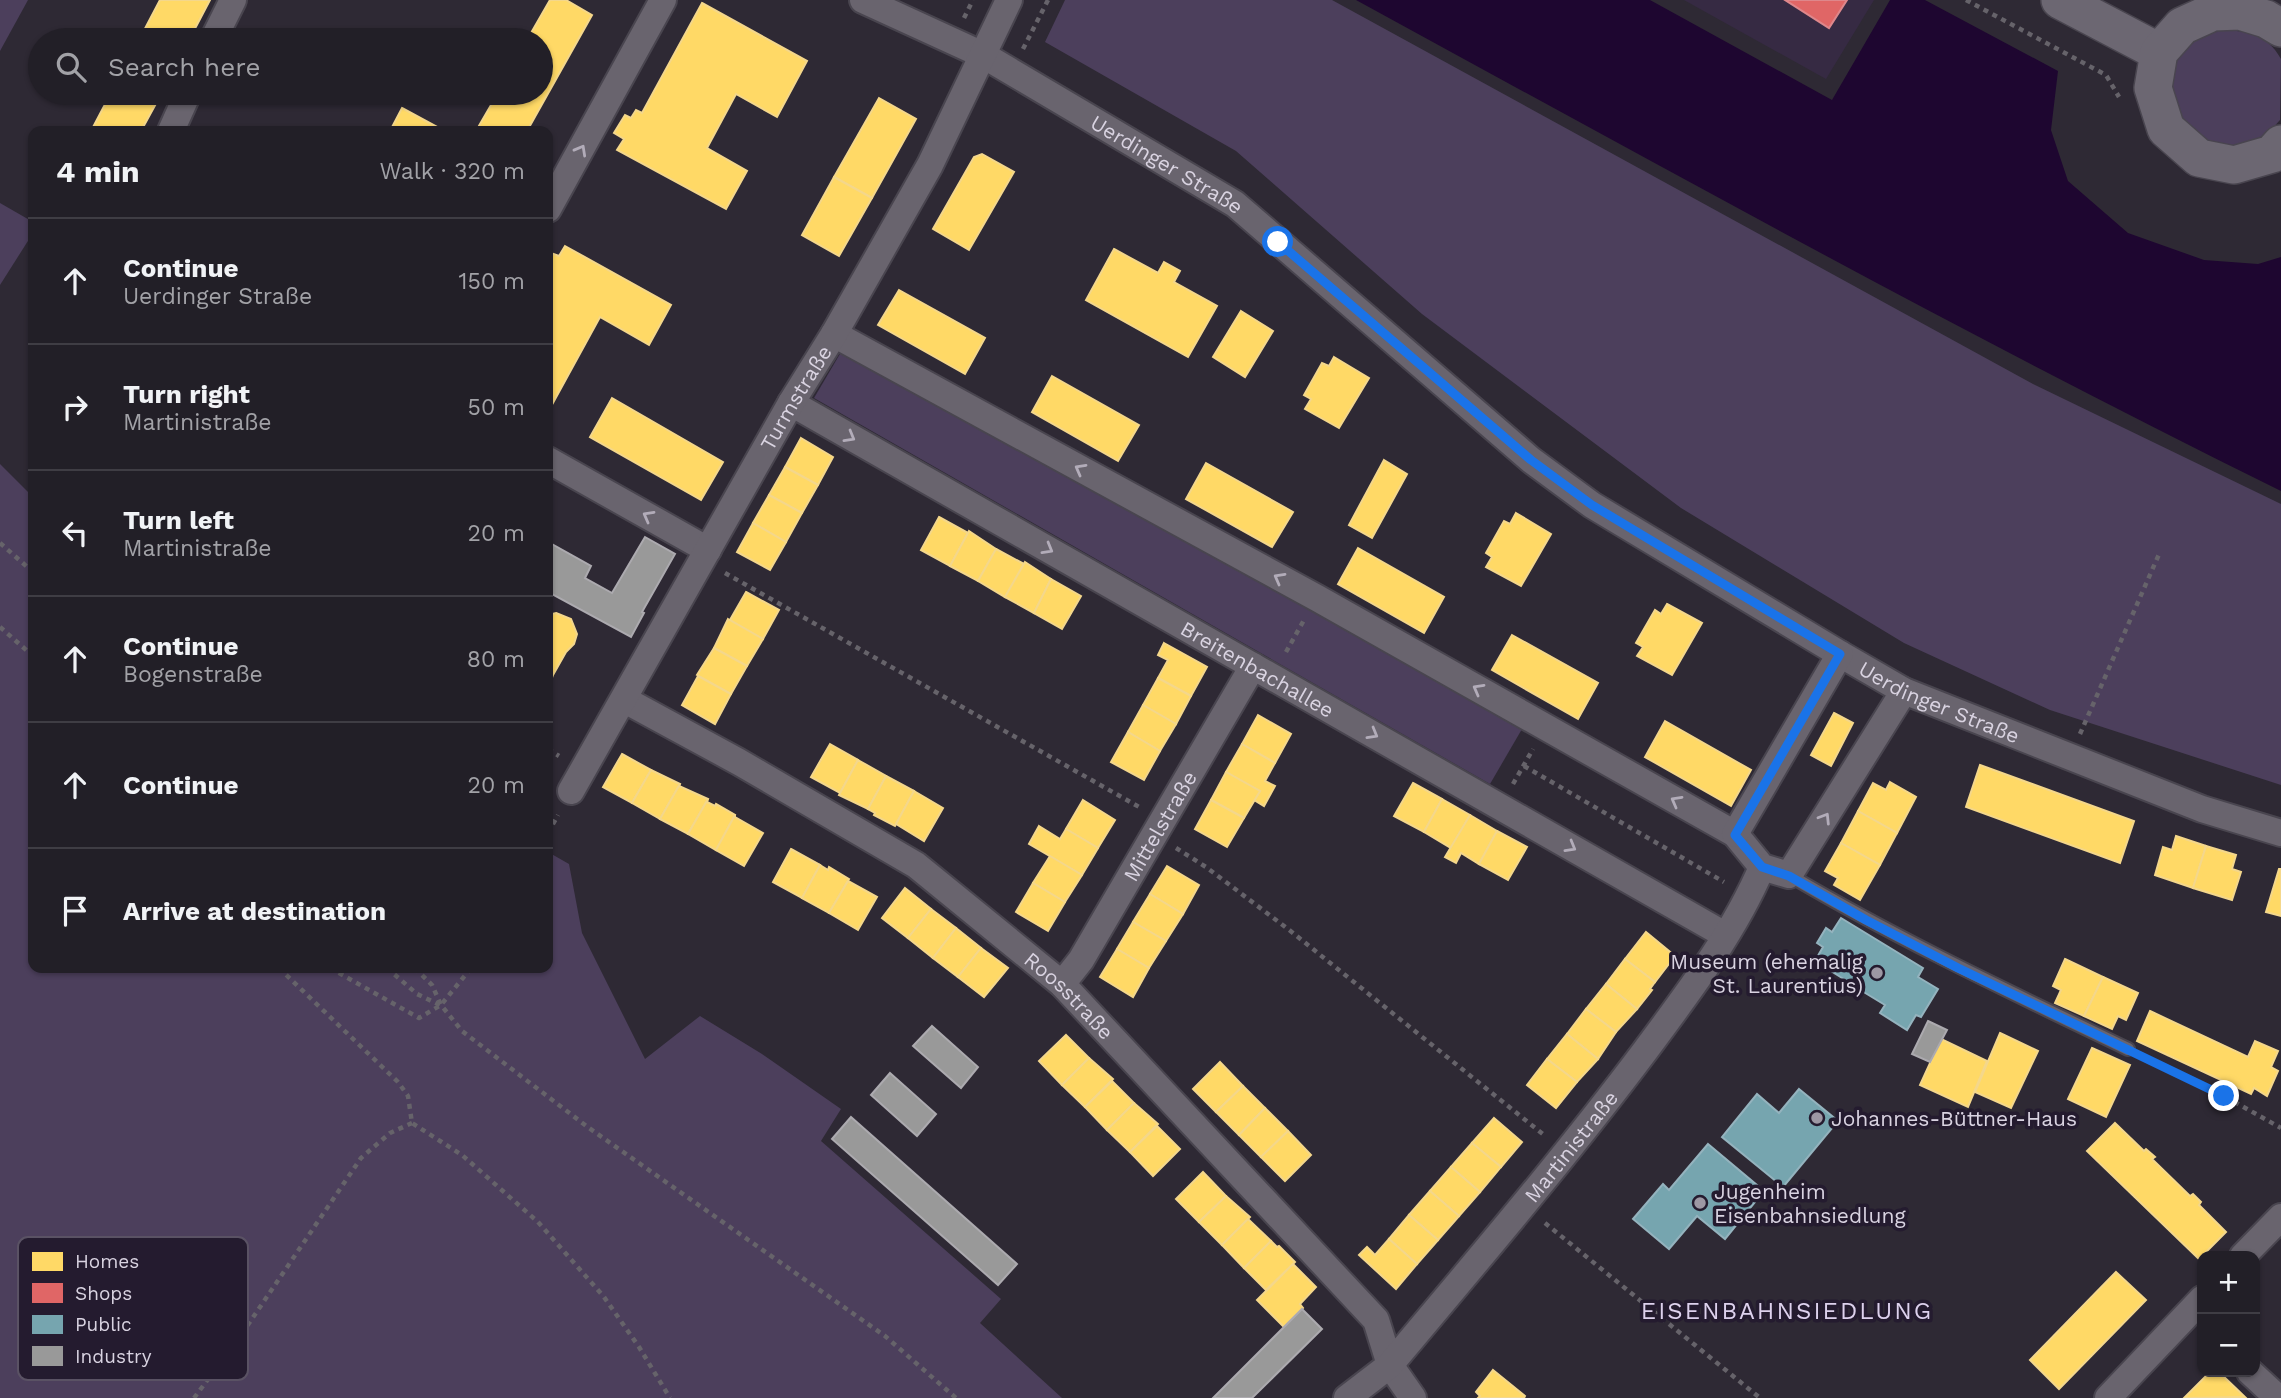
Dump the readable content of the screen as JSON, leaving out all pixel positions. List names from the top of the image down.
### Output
{
  "streets": {
    "street": [
      "Uerdinger Straße",
      "Turmstraße",
      "Breitenbachallee",
      "Mittelstraße",
      "Roosstraße",
      "Martinistraße"
    ]
  },
  "crossings": [
    ["Uerdinger Straße", "Turmstraße"],
    ["Turmstraße", "Breitenbachallee"],
    ["Turmstraße", "Roosstraße"],
    ["Breitenbachallee", "Mittelstraße"],
    ["Breitenbachallee", "Martinistraße"],
    ["Mittelstraße", "Roosstraße"],
    ["Roosstraße", "Martinistraße"]
  ],
  "districts": ["EISENBAHNSIEDLUNG"],
  "places": ["Museum (ehemalig St. Laurentius)", "Johannes-Büttner-Haus", "Jugenheim Eisenbahnsiedlung"],
  "legend": [
    "Homes",
    "Shops",
    "Public",
    "Industry"
  ],
  "page": {
    "search": "Search here",
    "heading": ["4 min", "Walk · 320 m"],
    "list": [
      ["Continue", "Uerdinger Straße", "150 m"],
      ["Turn right", "Martinistraße", "50 m"],
      ["Turn left", "Martinistraße", "20 m"],
      ["Continue", "Bogenstraße", "80 m"],
      ["Continue", "20 m"],
      "Arrive at destination"
    ],
    "map_buttons": ["+", "−"]
  }
}
